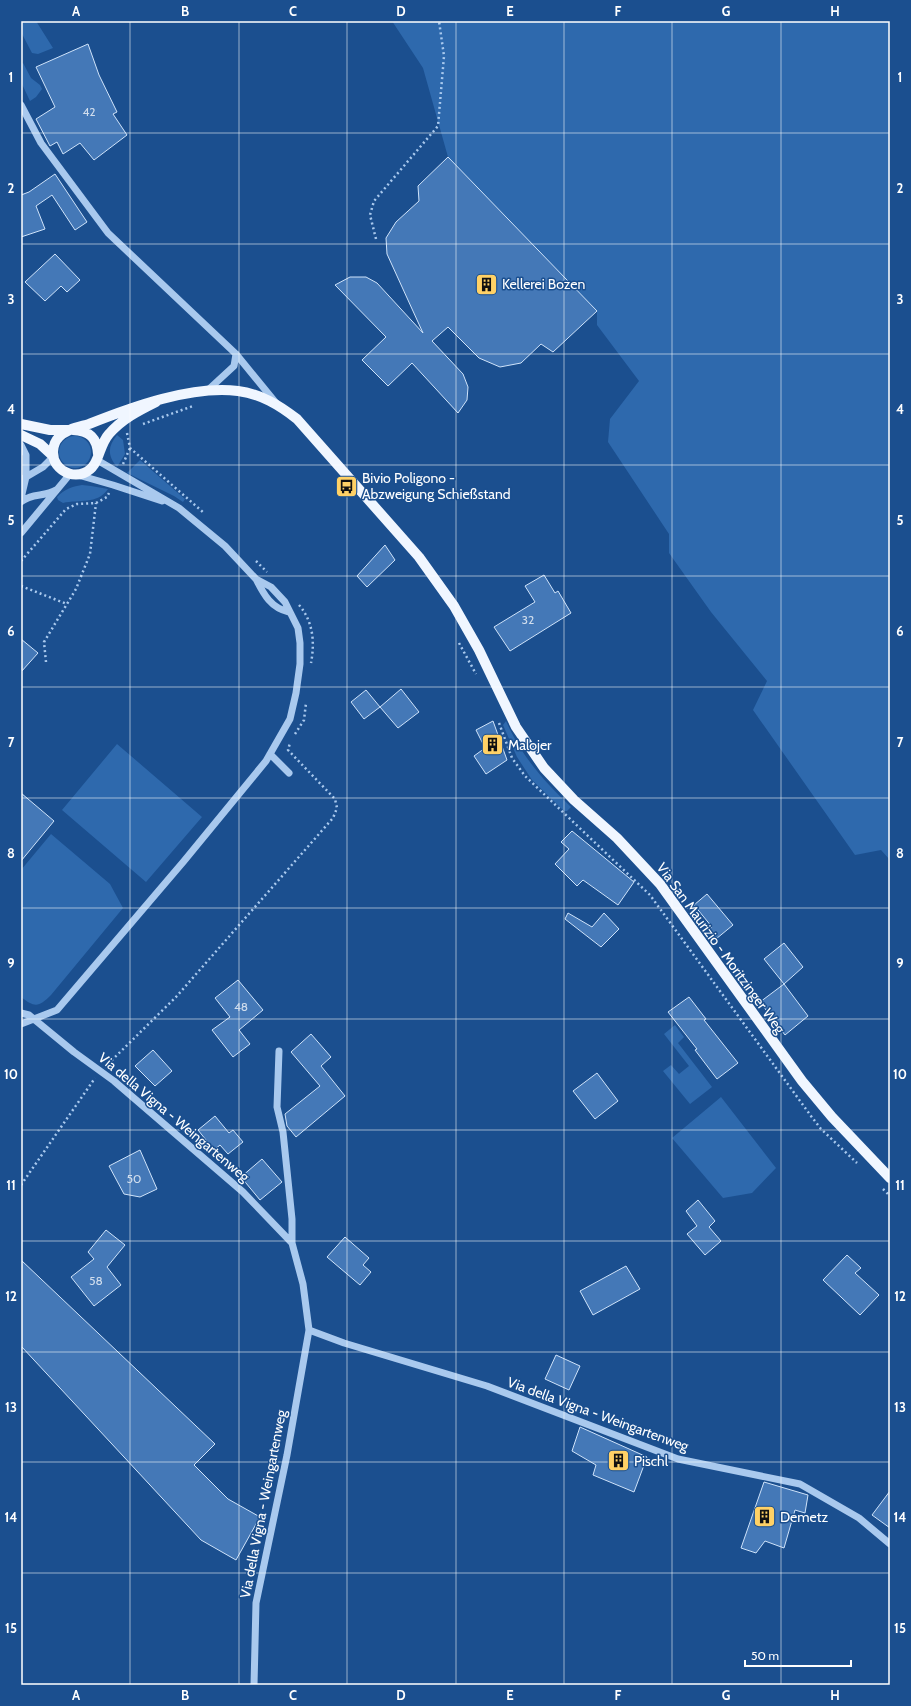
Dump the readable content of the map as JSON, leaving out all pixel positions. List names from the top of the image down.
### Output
{
  "streets": {
    "main road": ["Via San Maurizio - Moritzinger Weg"],
    "street": ["Via della Vigna - Weingartenweg"]
  },
  "places": {
    "building": [
      "Kellerei Bozen",
      "Malojer",
      "Pischl",
      "Demetz"
    ],
    "bus stop": ["Bivio Poligono - Abzweigung Schießstand"]
  },
  "house_numbers": [
    "42",
    "32",
    "48",
    "50",
    "58"
  ],
  "scale_bar": "50 m",
  "grid": {
    "columns": [
      "A",
      "B",
      "C",
      "D",
      "E",
      "F",
      "G",
      "H"
    ],
    "rows": [
      "1",
      "2",
      "3",
      "4",
      "5",
      "6",
      "7",
      "8",
      "9",
      "10",
      "11",
      "12",
      "13",
      "14",
      "15"
    ]
  }
}
